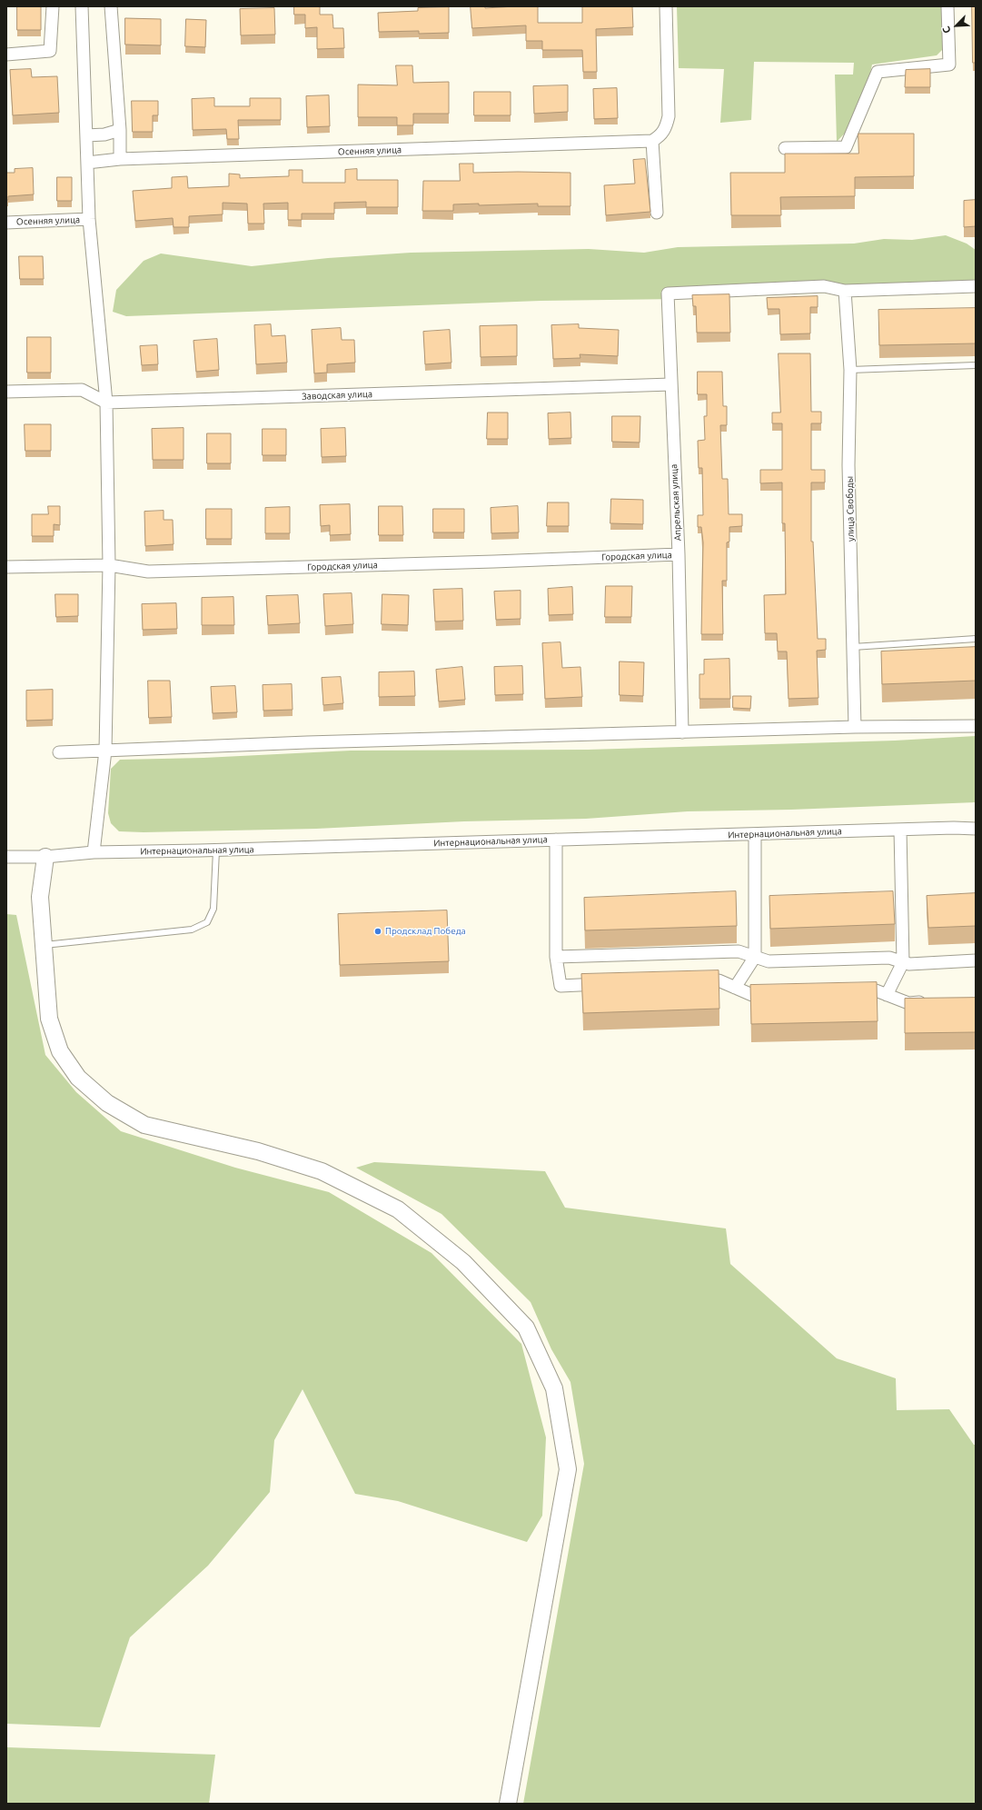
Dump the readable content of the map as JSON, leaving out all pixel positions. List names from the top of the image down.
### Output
{
  "streets": {
    "street": [
      "Осенняя улица",
      "Заводская улица",
      "Апрельская улица",
      "улица Свободы",
      "Городская улица",
      "Интернациональная улица"
    ]
  },
  "crossings": [
    ["Заводская улица", "Апрельская улица"],
    ["Апрельская улица", "улица Свободы"],
    ["Апрельская улица", "Городская улица"]
  ],
  "places": ["Продсклад Победа"],
  "north": "bottom left"
}
